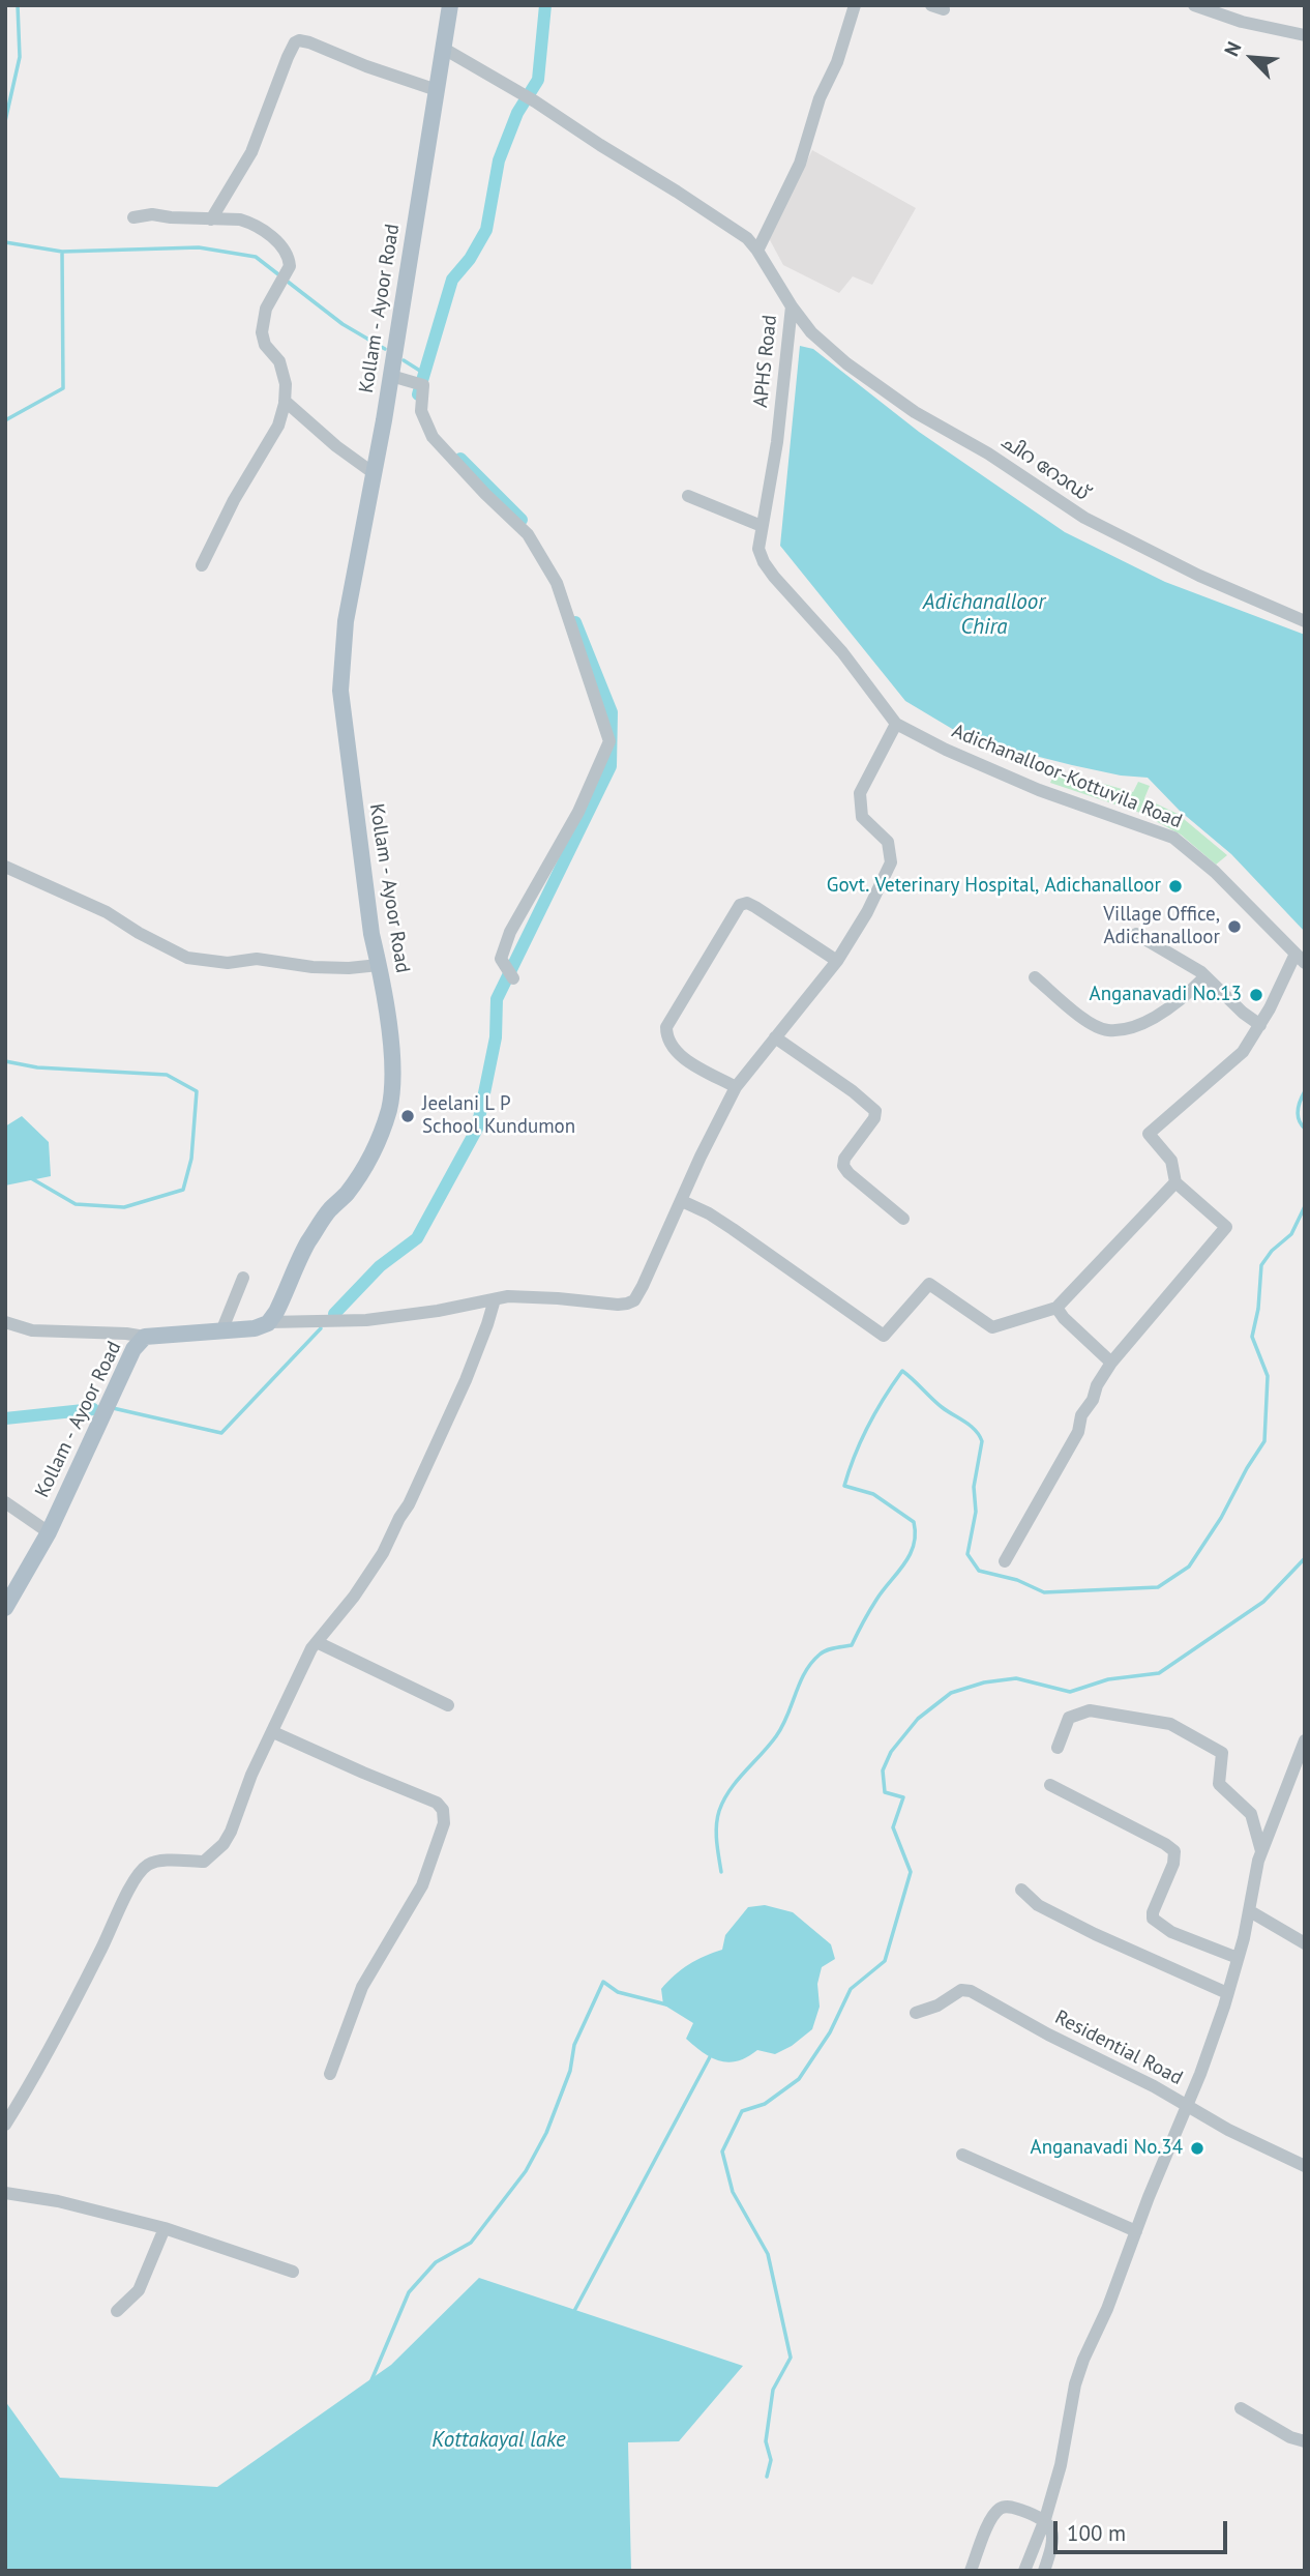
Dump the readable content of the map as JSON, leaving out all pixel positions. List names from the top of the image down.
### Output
{
  "streets": {
    "main road": ["Kollam - Ayoor Road"],
    "street": [
      "APHS Road",
      "ചിറ റോഡ്",
      "Adichanalloor-Kottuvila Road",
      "Residential Road"
    ]
  },
  "crossings": [
    ["Kollam - Ayoor Road", "APHS Road"],
    ["APHS Road", "ചിറ റോഡ്"],
    ["APHS Road", "Adichanalloor-Kottuvila Road"]
  ],
  "water": ["Adichanalloor Chira", "Kottakayal lake"],
  "places": [
    "Govt. Veterinary Hospital, Adichanalloor",
    "Village Office, Adichanalloor",
    "Anganavadi No.13",
    "Jeelani L P School Kundumon",
    "Anganavadi No.34"
  ],
  "scale_bar": "100 m",
  "north": "top left"
}
